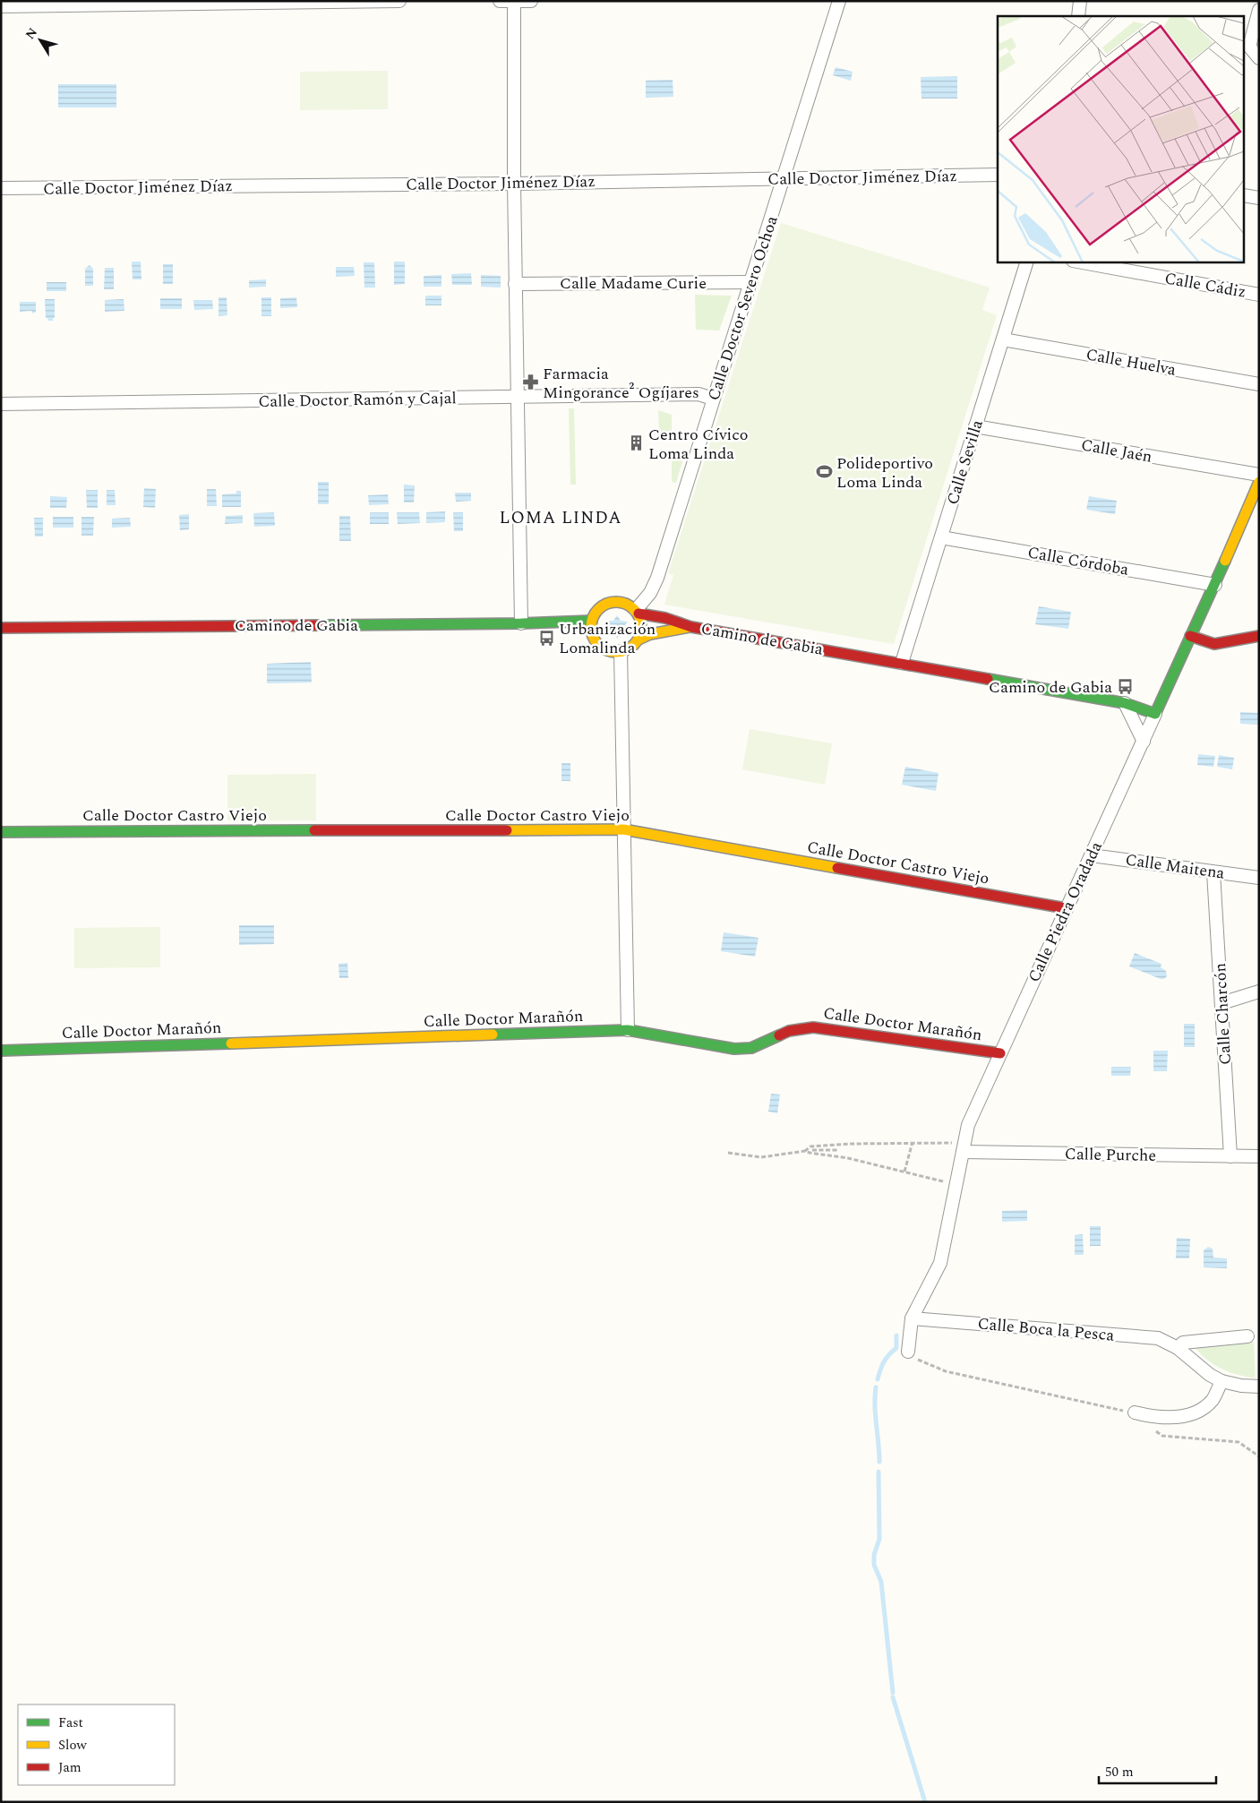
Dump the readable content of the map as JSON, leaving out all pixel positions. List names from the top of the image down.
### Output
{
  "streets": {
    "street": [
      "Calle Doctor Jiménez Díaz",
      "Calle Madame Curie",
      "Calle Cádiz",
      "Calle Doctor Severo Ochoa",
      "Calle Huelva",
      "Calle Doctor Ramón y Cajal",
      "Calle Jaén",
      "Calle Sevilla",
      "Calle Córdoba",
      "Camino de Gabia",
      "Calle Doctor Castro Viejo",
      "Calle Maitena",
      "Calle Piedra Oradada",
      "Calle Charcón",
      "Calle Doctor Marañón",
      "Calle Purche",
      "Calle Boca la Pesca"
    ]
  },
  "crossings": [
    ["Calle Doctor Jiménez Díaz", "Calle Doctor Severo Ochoa"],
    ["Calle Madame Curie", "Calle Doctor Severo Ochoa"],
    ["Calle Doctor Severo Ochoa", "Calle Doctor Ramón y Cajal"],
    ["Calle Doctor Severo Ochoa", "Camino de Gabia"],
    ["Calle Huelva", "Calle Sevilla"],
    ["Calle Jaén", "Calle Sevilla"],
    ["Calle Sevilla", "Calle Córdoba"],
    ["Calle Sevilla", "Camino de Gabia"],
    ["Calle Córdoba", "Calle Piedra Oradada"],
    ["Camino de Gabia", "Calle Piedra Oradada"],
    ["Calle Doctor Castro Viejo", "Calle Piedra Oradada"],
    ["Calle Maitena", "Calle Piedra Oradada"],
    ["Calle Maitena", "Calle Charcón"],
    ["Calle Piedra Oradada", "Calle Doctor Marañón"],
    ["Calle Piedra Oradada", "Calle Purche"],
    ["Calle Piedra Oradada", "Calle Boca la Pesca"],
    ["Calle Charcón", "Calle Purche"]
  ],
  "districts": ["LOMA LINDA"],
  "places": {
    "pharmacy": ["Farmacia Mingorance² Ogíjares"],
    "building": ["Centro Cívico Loma Linda"],
    "sports": ["Polideportivo Loma Linda"],
    "bus stop": ["Urbanización Lomalinda", "Camino de Gabia"]
  },
  "legend": ["Fast", "Slow", "Jam"],
  "scale_bar": "50 m",
  "north": "top left"
}
